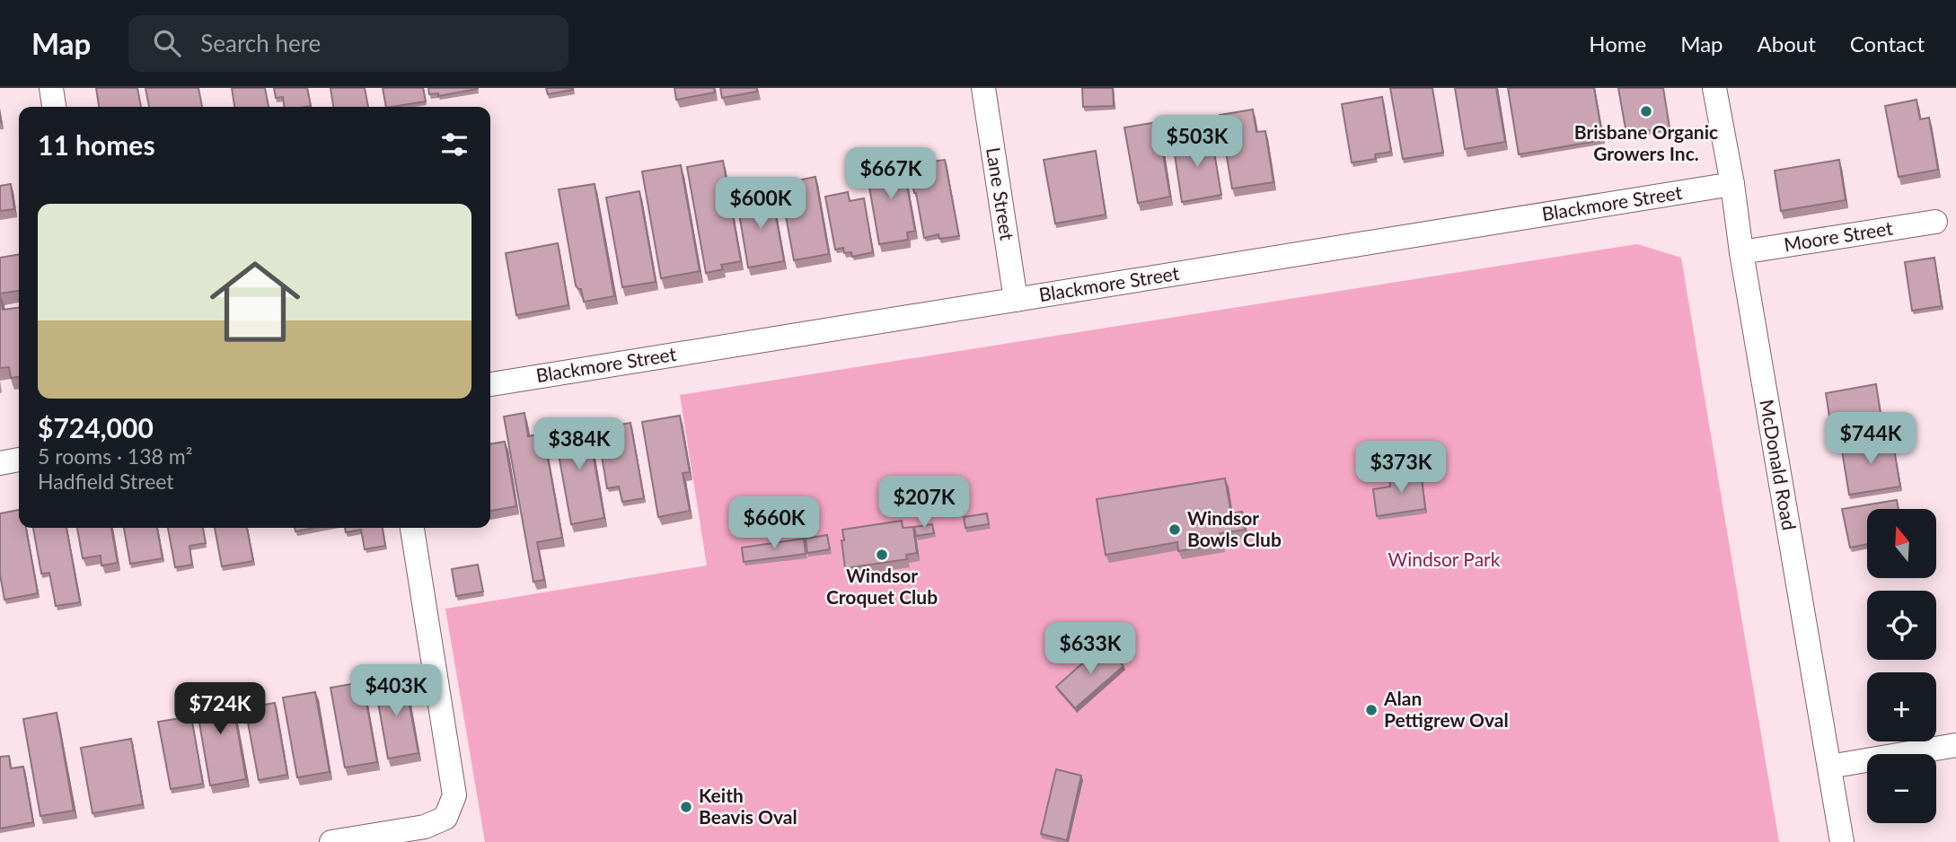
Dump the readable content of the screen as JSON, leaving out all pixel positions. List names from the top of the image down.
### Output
{
  "streets": {
    "street": [
      "Lane Street",
      "Blackmore Street",
      "Moore Street",
      "McDonald Road"
    ]
  },
  "crossings": [
    ["Lane Street", "Blackmore Street"],
    ["Blackmore Street", "McDonald Road"],
    ["Moore Street", "McDonald Road"]
  ],
  "parks": ["Windsor Park"],
  "places": [
    "Brisbane Organic Growers Inc.",
    "Windsor Bowls Club",
    "Windsor Croquet Club",
    "Alan Pettigrew Oval",
    "Keith Beavis Oval"
  ],
  "north": "top",
  "page": {
    "header": "Map",
    "search": "Search here",
    "nav": [
      "Home",
      "Map",
      "About",
      "Contact"
    ],
    "heading": "11 homes",
    "price": [
      "$503K",
      "$667K",
      "$600K",
      "$744K",
      "$384K",
      "$373K",
      "$207K",
      "$660K",
      "$633K",
      "$403K",
      "$724K"
    ],
    "list": [
      {
        "name": "$724,000",
        "note": "5 rooms · 138 m² · Hadfield Street"
      }
    ],
    "map_buttons": ["+", "−"]
  }
}
